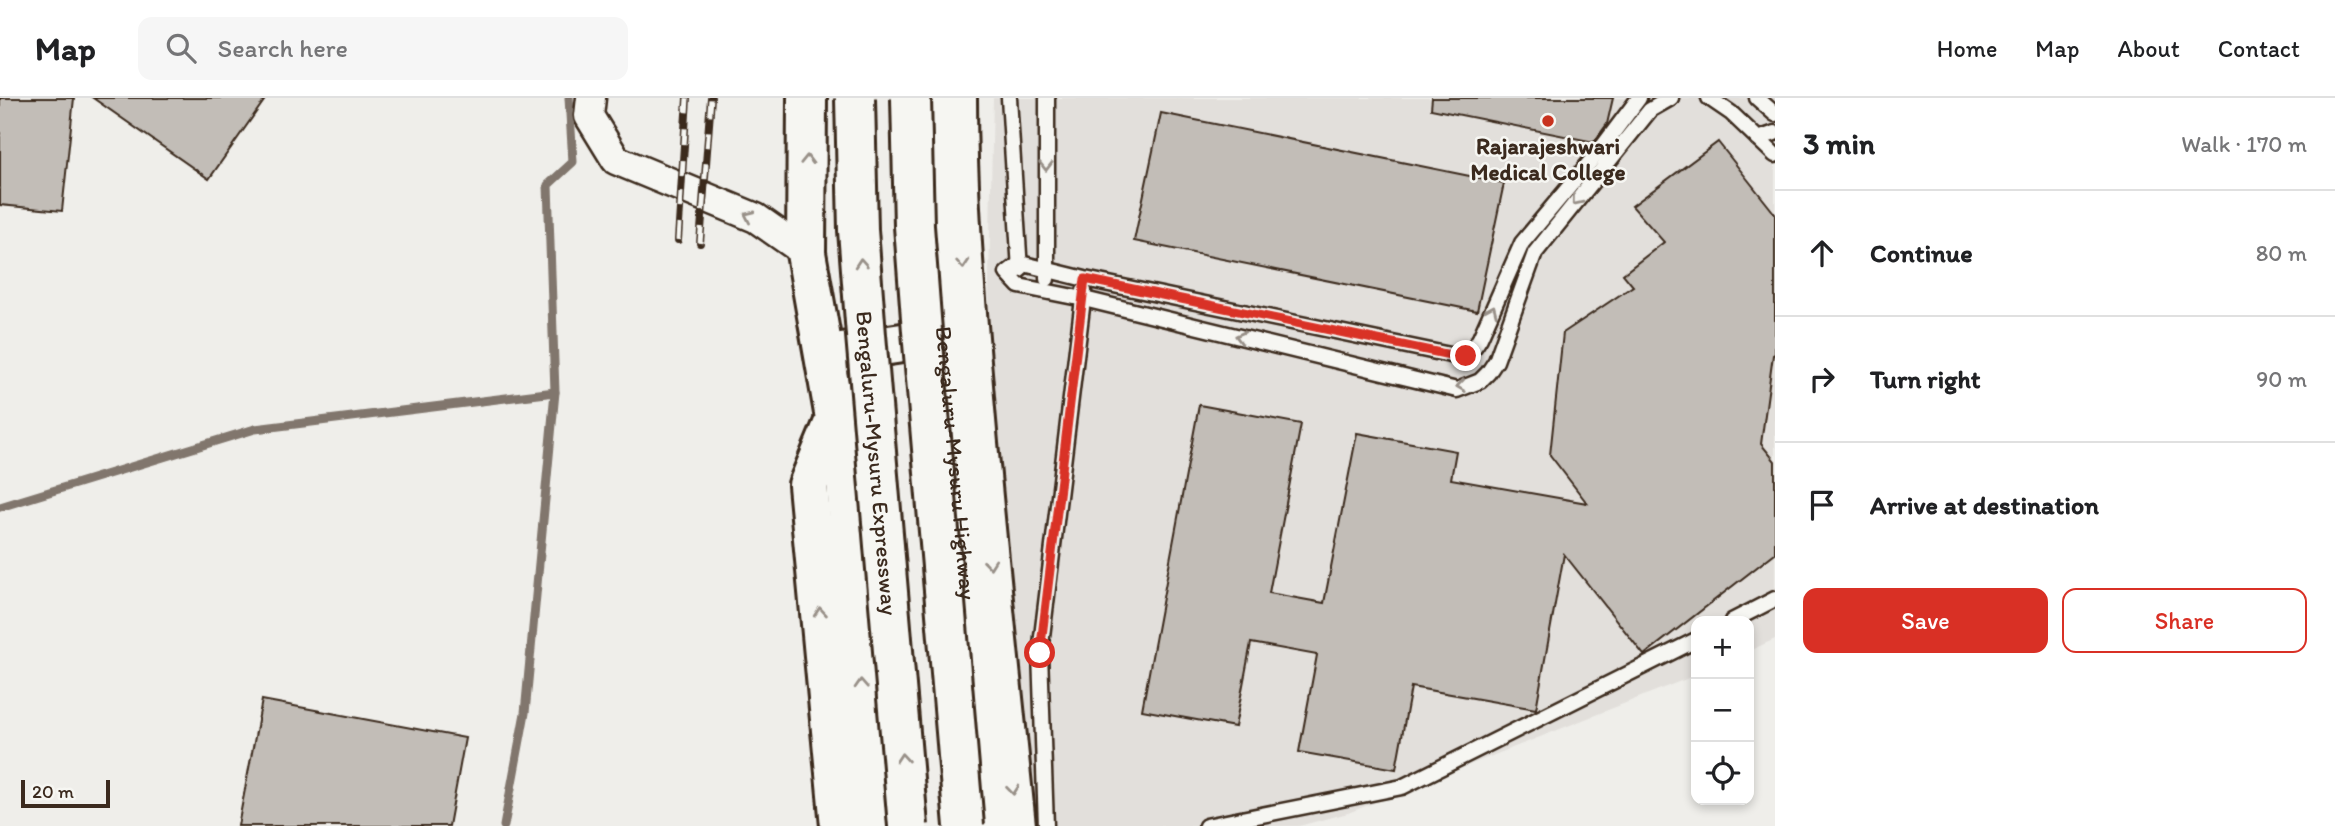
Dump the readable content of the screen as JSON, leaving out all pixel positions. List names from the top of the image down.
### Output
{
  "streets": {
    "main road": ["Bengaluru-Mysuru Expressway", "Bengaluru-Mysuru Highway"]
  },
  "places": ["Rajarajeshwari Medical College"],
  "scale_bar": "20 m",
  "page": {
    "header": "Map",
    "search": "Search here",
    "nav": [
      "Home",
      "Map",
      "About",
      "Contact"
    ],
    "heading": ["3 min", "Walk · 170 m"],
    "list": [
      ["Continue", "80 m"],
      ["Turn right", "90 m"],
      "Arrive at destination"
    ],
    "buttons": ["Save", "Share"],
    "map_buttons": ["+", "−"],
    "scale": "20 m"
  }
}
